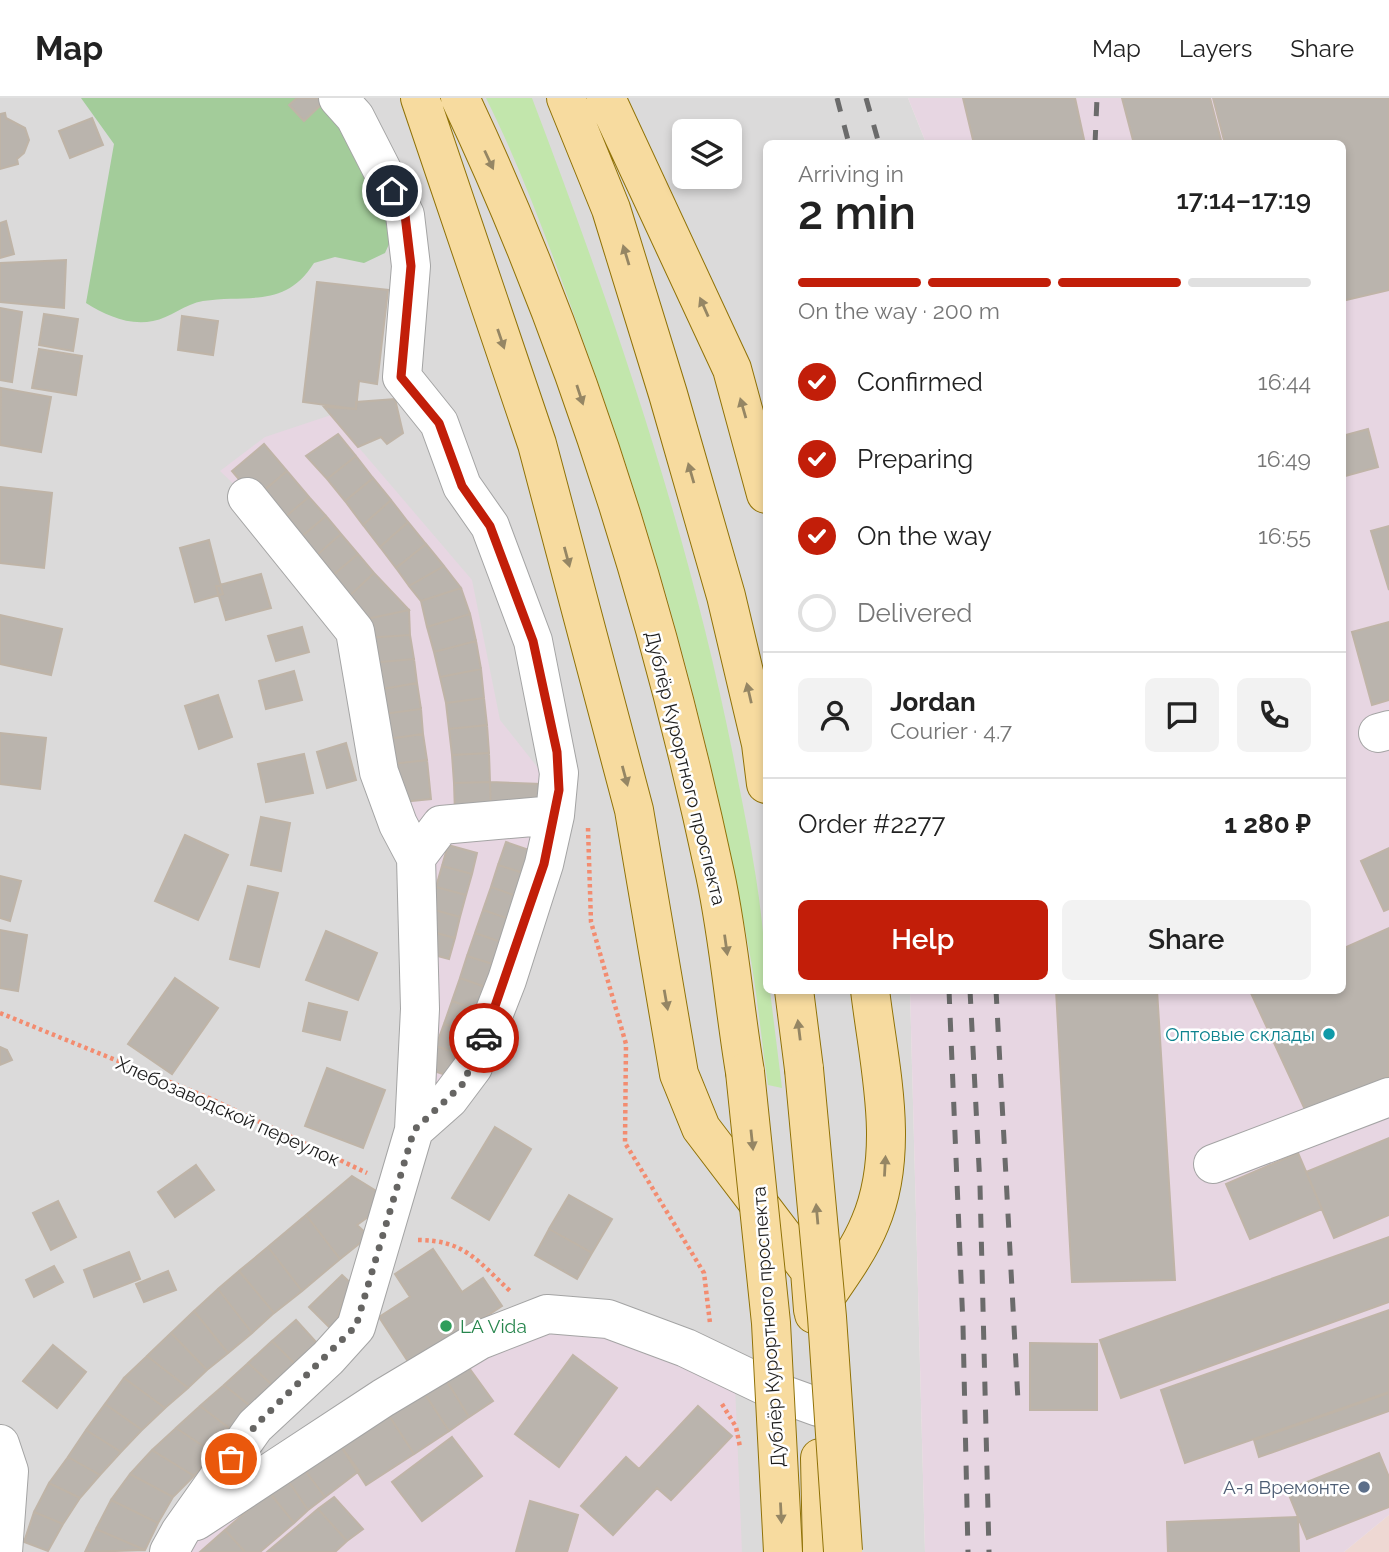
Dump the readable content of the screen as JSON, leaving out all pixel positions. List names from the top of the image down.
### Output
{
  "streets": {
    "main road": ["Дублёр Курортного проспекта"],
    "path": ["Хлебозаводской переулок"]
  },
  "places": ["Оптовые склады", "LA Vida", "А-я Времонте"],
  "page": {
    "header": "Map",
    "nav": ["Map", "Layers", "Share"],
    "heading": ["2 min", "Arriving in", "17:14–17:19"],
    "panel": [
      "Jordan",
      "Courier · 4.7",
      "Order #2277",
      "1 280 ₽"
    ],
    "bar": "On the way · 200 m",
    "list": [
      ["Confirmed", "16:44"],
      ["Preparing", "16:49"],
      ["On the way", "16:55"],
      "Delivered"
    ],
    "buttons": ["Help", "Share"]
  }
}
